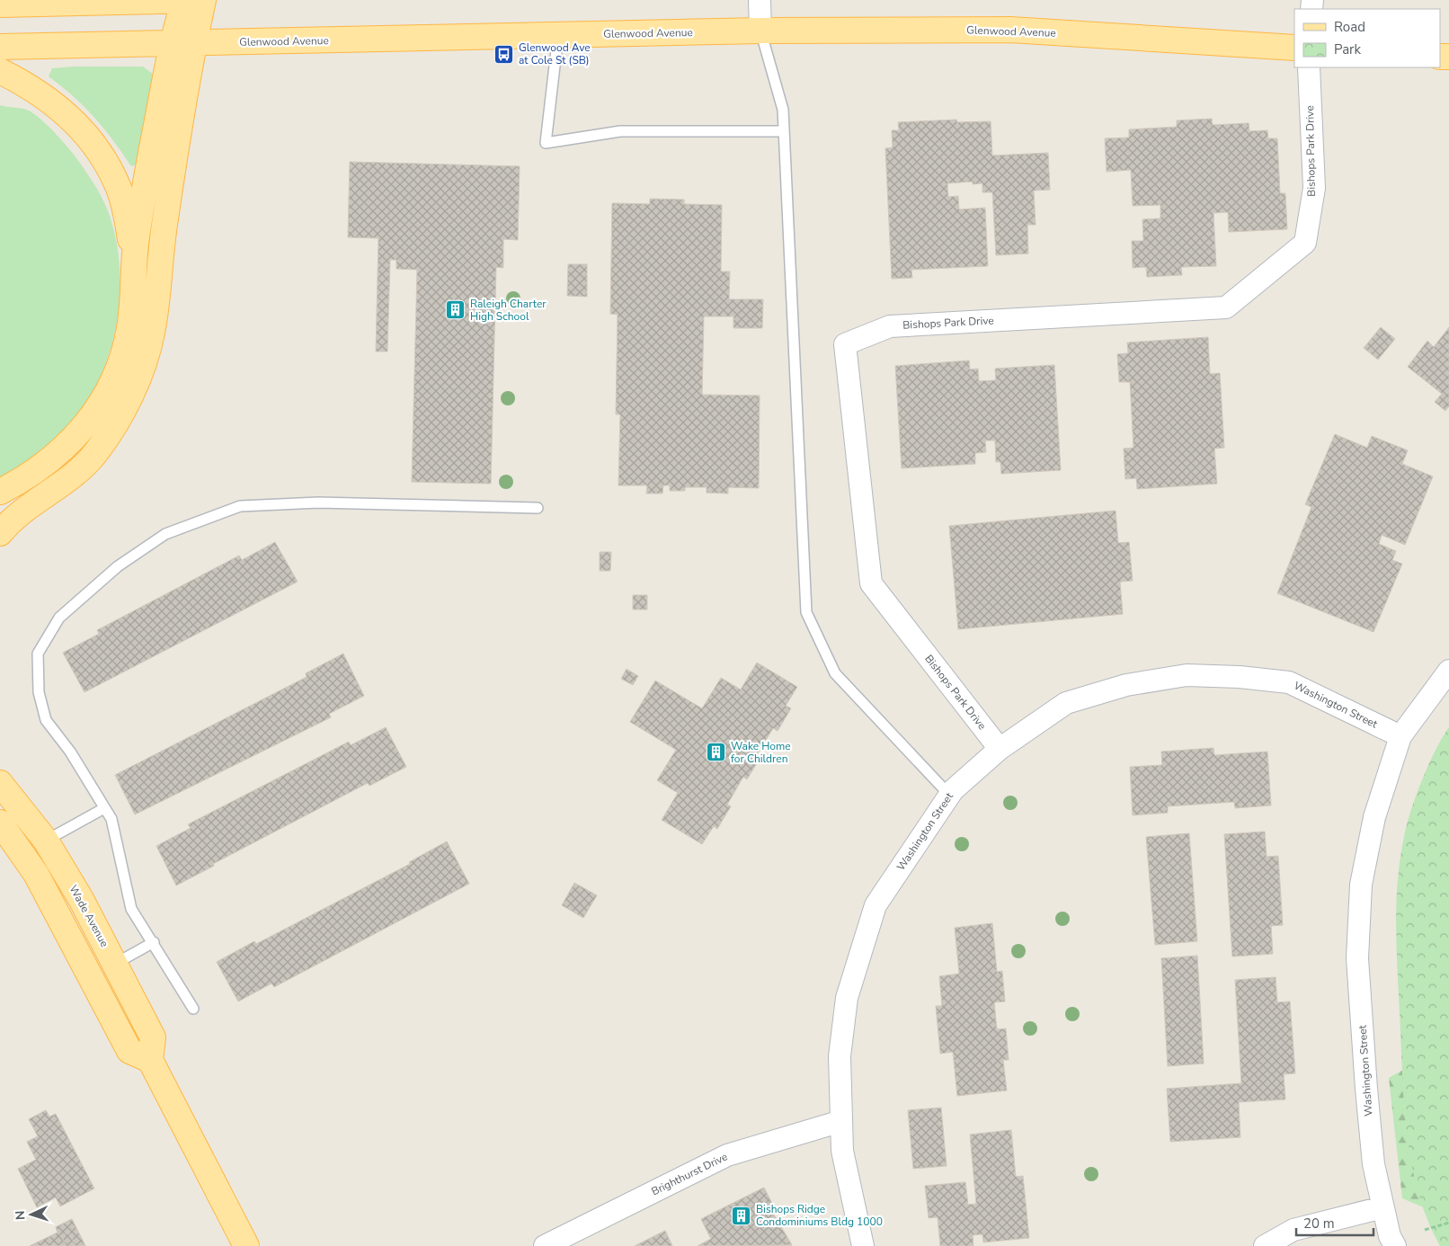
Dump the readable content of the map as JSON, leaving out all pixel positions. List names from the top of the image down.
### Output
{
  "streets": {
    "main road": ["Glenwood Avenue", "Wade Avenue"],
    "street": ["Bishops Park Drive", "Washington Street", "Brighthurst Drive"]
  },
  "crossings": [
    ["Bishops Park Drive", "Washington Street"],
    ["Washington Street", "Brighthurst Drive"]
  ],
  "places": {
    "bus stop": ["Glenwood Ave at Cole St (SB)"],
    "building": ["Raleigh Charter High School", "Wake Home for Children", "Bishops Ridge Condominiums Bldg 1000"]
  },
  "legend": ["Road", "Park"],
  "scale_bar": "20 m",
  "north": "left"
}
